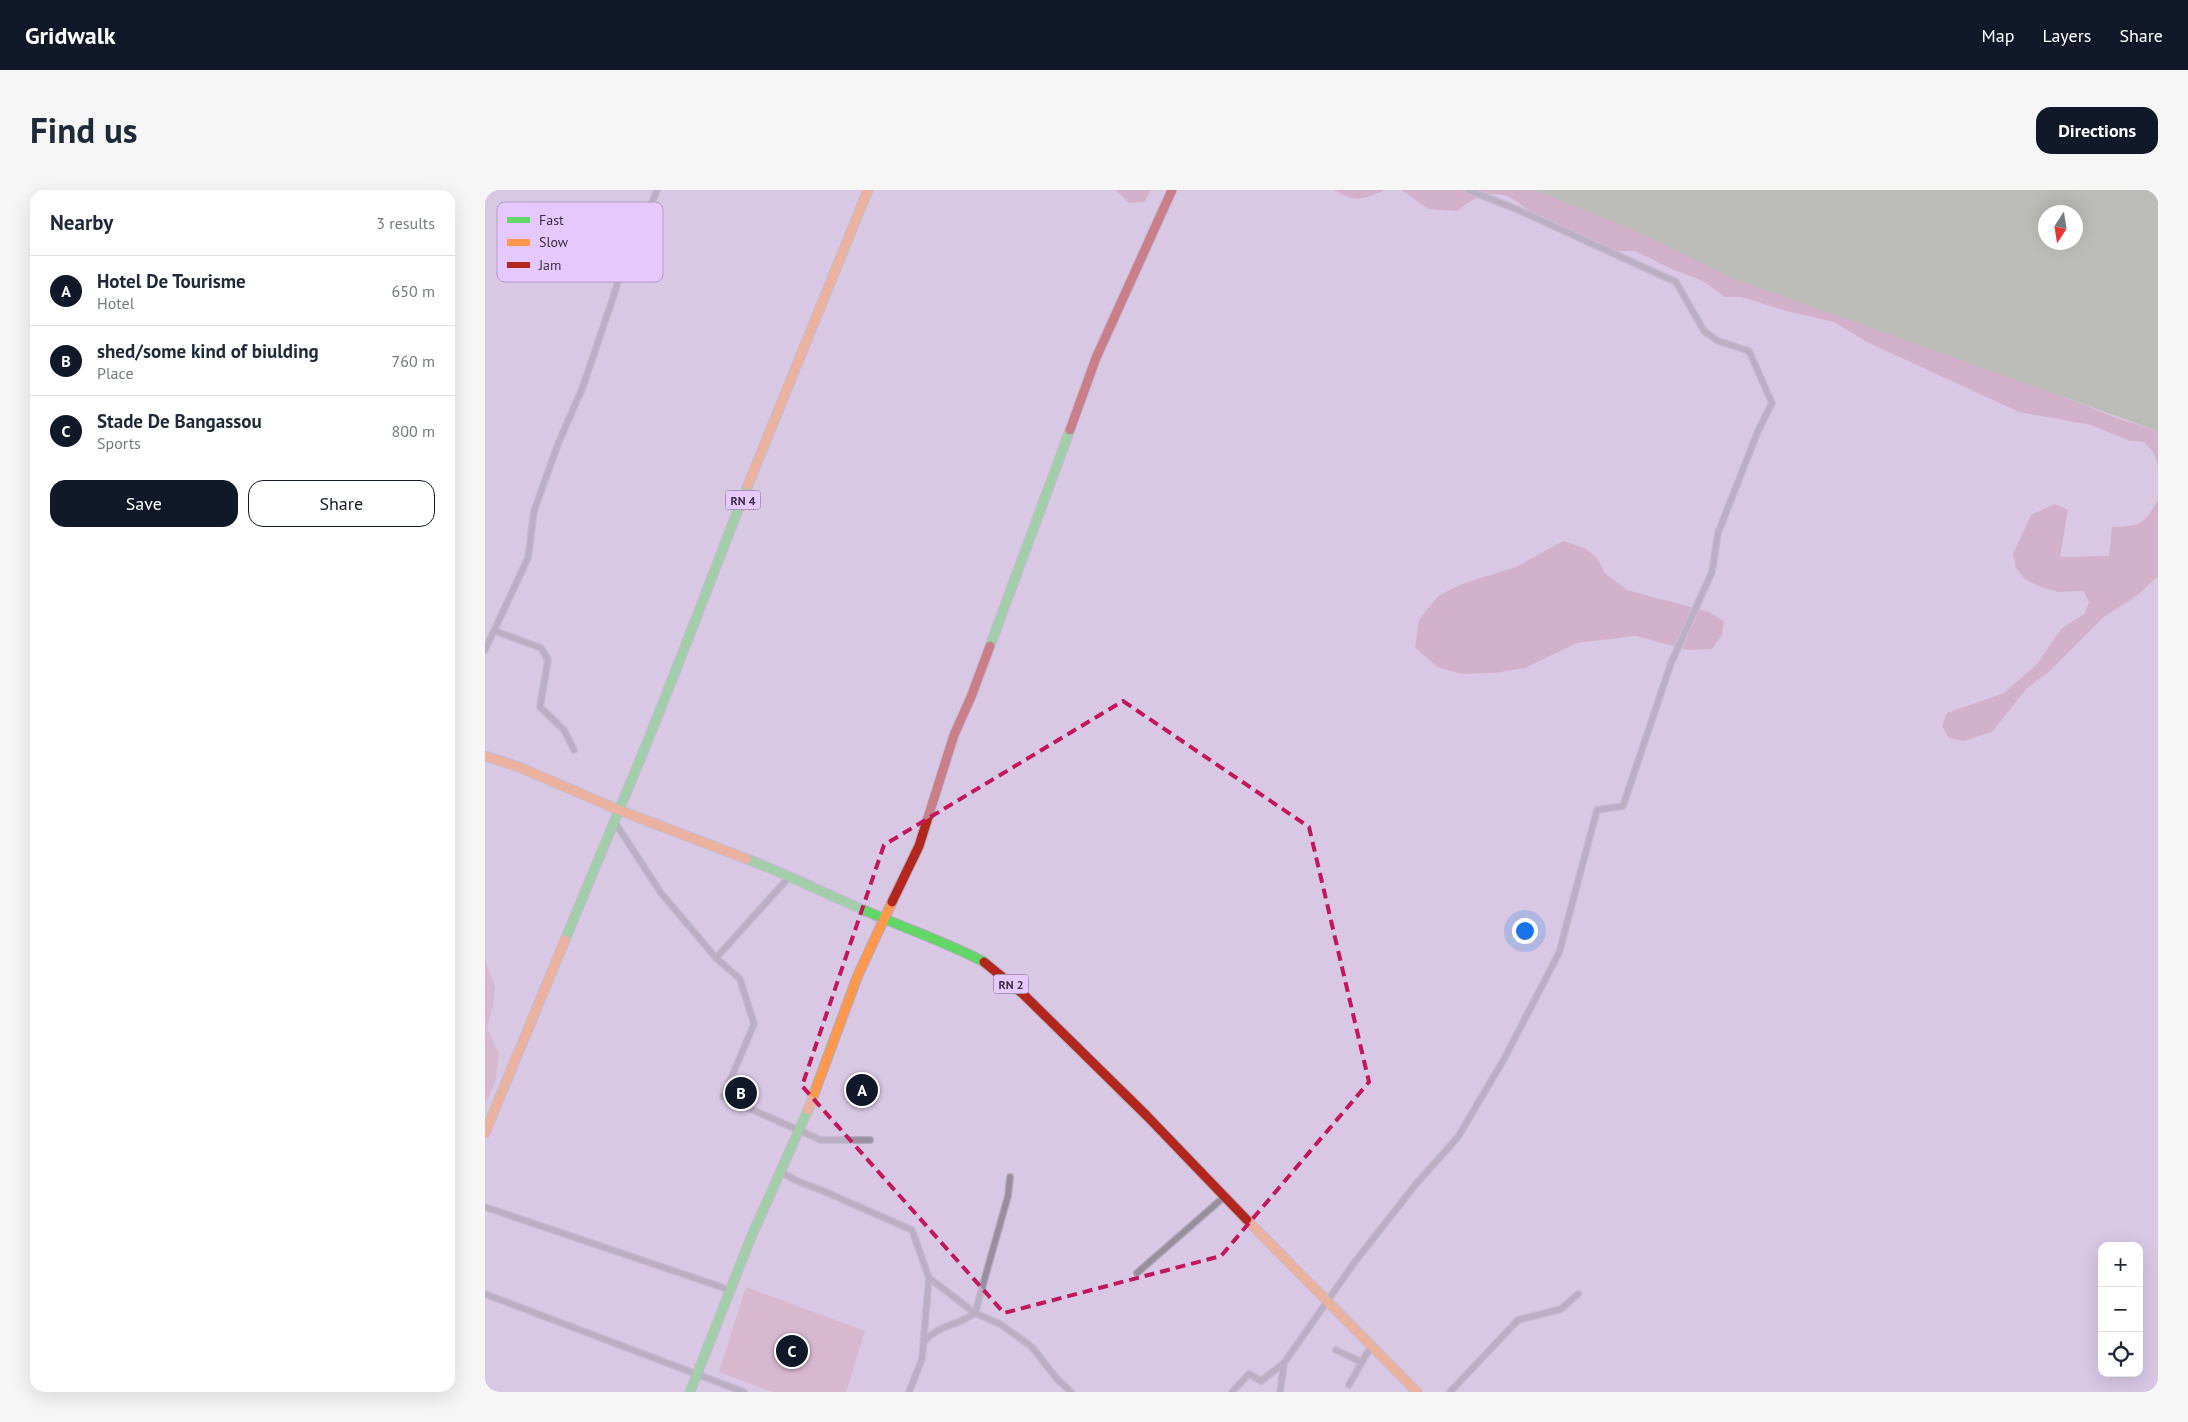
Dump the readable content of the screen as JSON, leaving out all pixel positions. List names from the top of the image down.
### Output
{
  "streets": {
    "main road": ["RN 4", "RN 2"]
  },
  "crossings": [
    ["RN 4", "RN 2"]
  ],
  "legend": ["Fast", "Slow", "Jam"],
  "north": "bottom",
  "page": {
    "header": "Gridwalk",
    "nav": ["Map", "Layers", "Share"],
    "title": "Find us",
    "buttons": [
      "Directions",
      ["Save", "Share"]
    ],
    "heading": ["Nearby", "3 results"],
    "list": [
      {
        "mark": "A",
        "name": "Hotel De Tourisme",
        "note": "Hotel",
        "value": "650 m"
      },
      {
        "mark": "B",
        "name": "shed/some kind of biulding",
        "note": "Place",
        "value": "760 m"
      },
      {
        "mark": "C",
        "name": "Stade De Bangassou",
        "note": "Sports",
        "value": "800 m"
      }
    ],
    "pins": ["A", "B", "C"],
    "map_buttons": ["+", "−"]
  }
}
